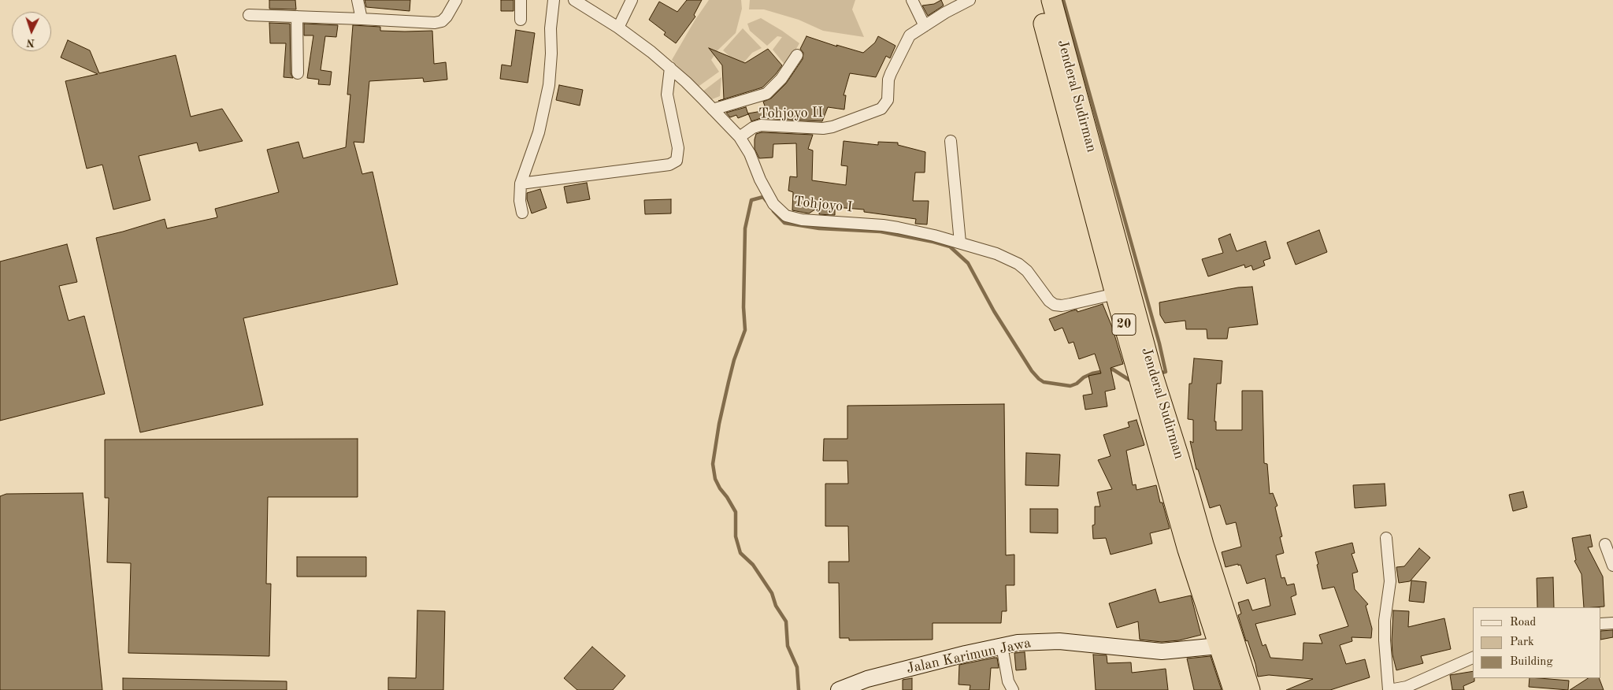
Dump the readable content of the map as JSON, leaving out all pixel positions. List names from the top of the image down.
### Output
{
  "streets": {
    "highway": ["Jenderal Sudirman", "20"],
    "street": ["Tohjoyo II", "Tohjoyo I", "Jalan Karimun Jawa"]
  },
  "crossings": [
    ["Jenderal Sudirman", "Tohjoyo I"],
    ["Jenderal Sudirman", "Jalan Karimun Jawa"],
    ["Tohjoyo II", "Tohjoyo I"]
  ],
  "legend": ["Road", "Park", "Building"],
  "north": "bottom"
}
